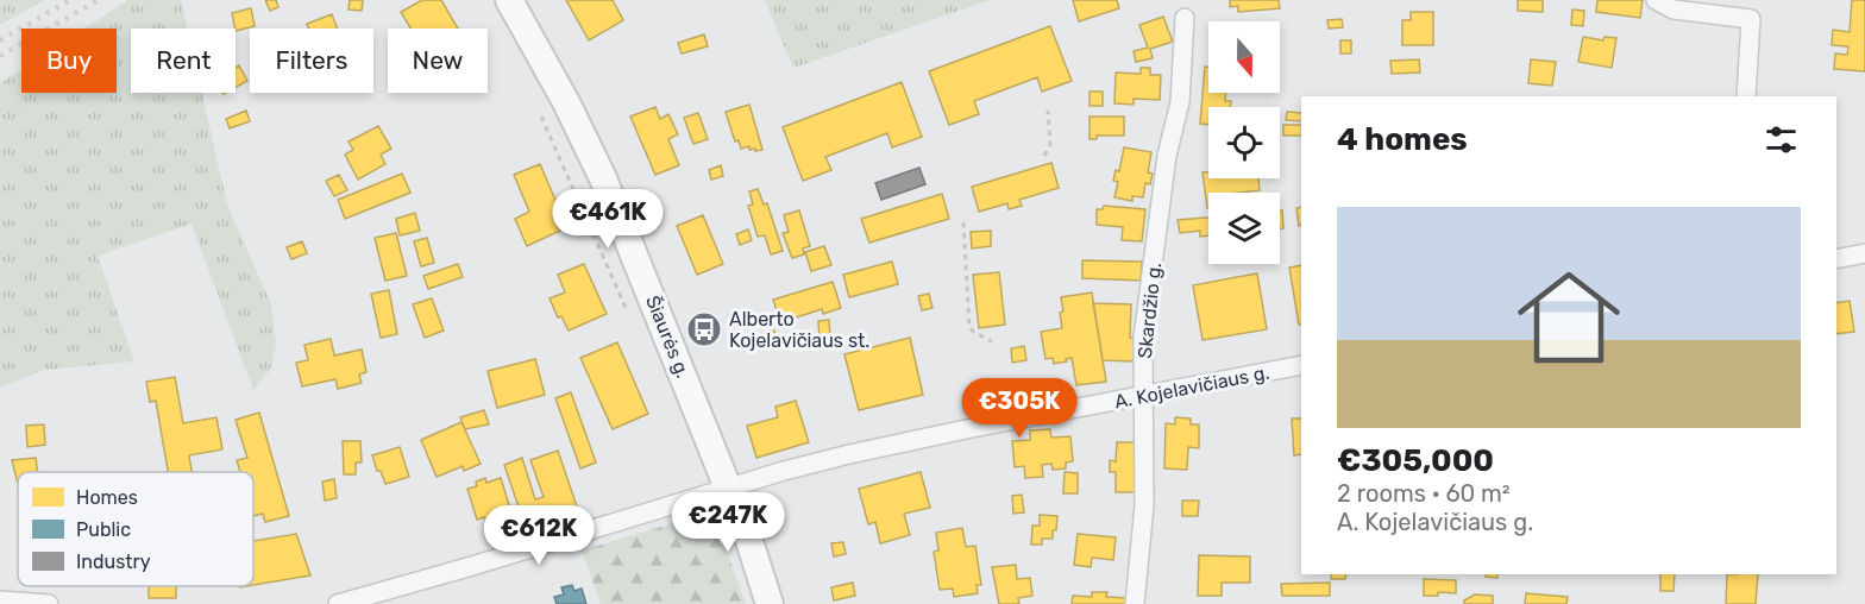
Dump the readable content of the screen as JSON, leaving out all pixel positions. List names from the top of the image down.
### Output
{
  "streets": {
    "main road": ["Šiaurės g."],
    "street": ["Skardžio g.", "A. Kojelavičiaus g."]
  },
  "crossings": [
    ["Skardžio g.", "A. Kojelavičiaus g."],
    ["Šiaurės g.", "A. Kojelavičiaus g."]
  ],
  "places": {
    "bus stop": ["Alberto Kojelavičiaus st."]
  },
  "legend": ["Homes", "Public", "Industry"],
  "north": "bottom",
  "page": {
    "chip": [
      "Buy",
      "Rent",
      "Filters",
      "New"
    ],
    "heading": "4 homes",
    "list": [
      {
        "name": "€305,000",
        "note": "2 rooms · 60 m² · A. Kojelavičiaus g."
      }
    ],
    "price": [
      "€461K",
      "€305K",
      "€247K",
      "€612K"
    ]
  }
}
